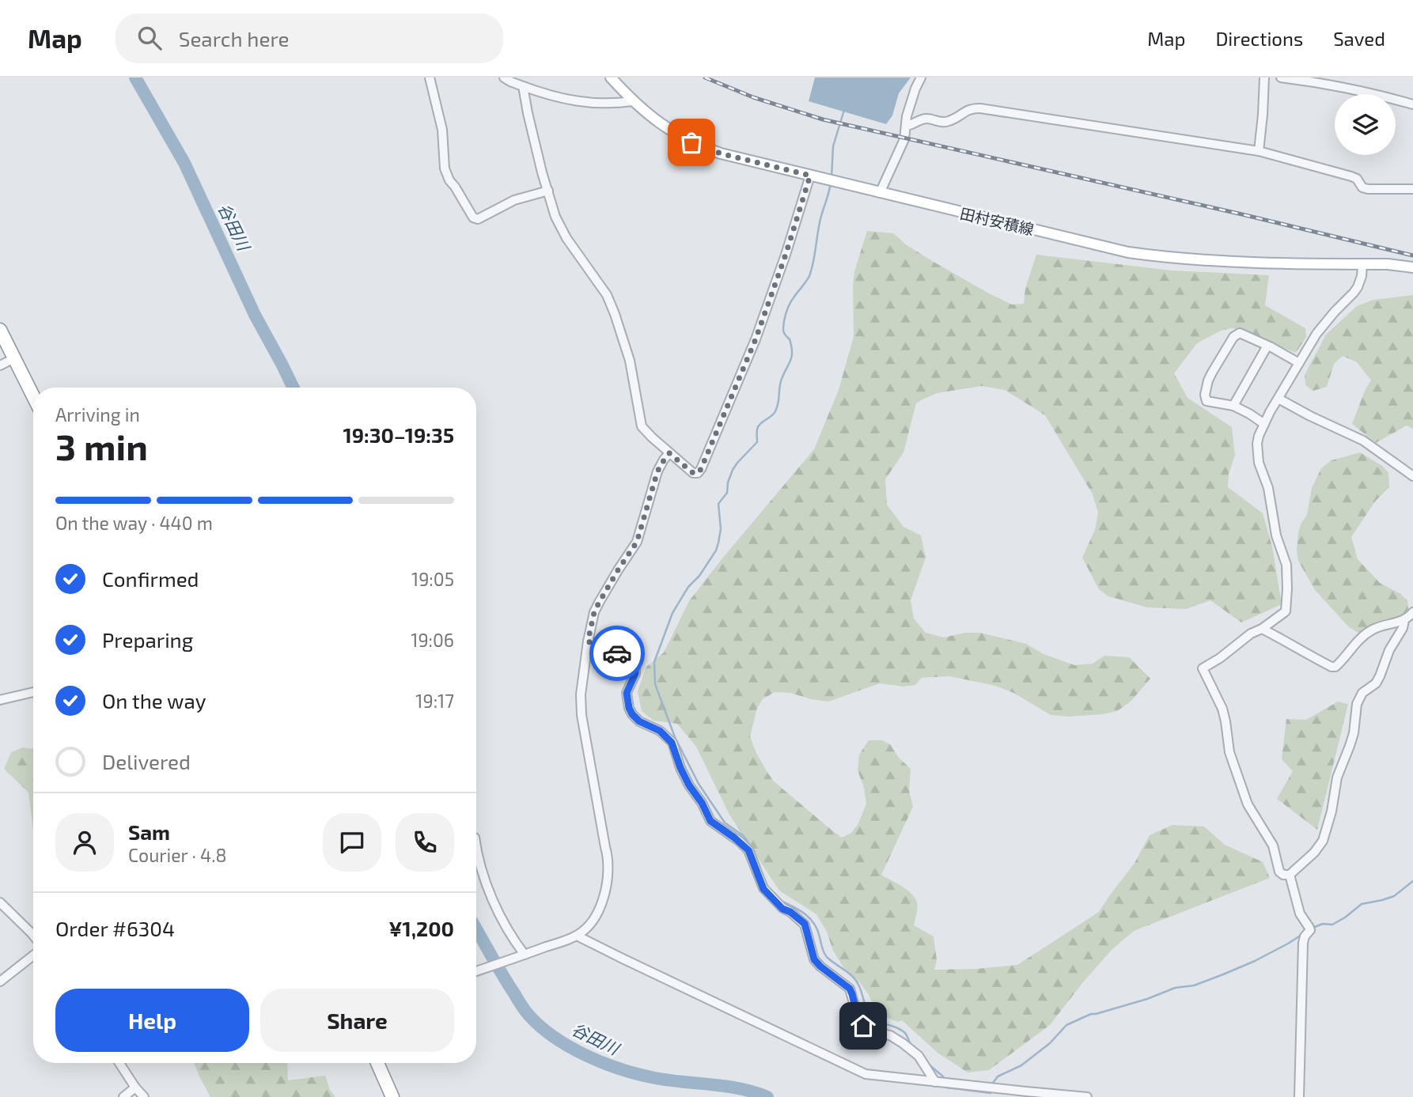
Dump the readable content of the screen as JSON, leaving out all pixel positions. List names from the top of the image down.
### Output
{
  "streets": {
    "main road": ["田村安積線"]
  },
  "water": ["谷田川"],
  "page": {
    "header": "Map",
    "search": "Search here",
    "nav": ["Map", "Directions", "Saved"],
    "heading": ["3 min", "Arriving in", "19:30–19:35"],
    "panel": [
      "Sam",
      "Courier · 4.8",
      "Order #6304",
      "¥1,200"
    ],
    "bar": "On the way · 440 m",
    "list": [
      ["Confirmed", "19:05"],
      ["Preparing", "19:06"],
      ["On the way", "19:17"],
      "Delivered"
    ],
    "buttons": ["Help", "Share"]
  }
}
